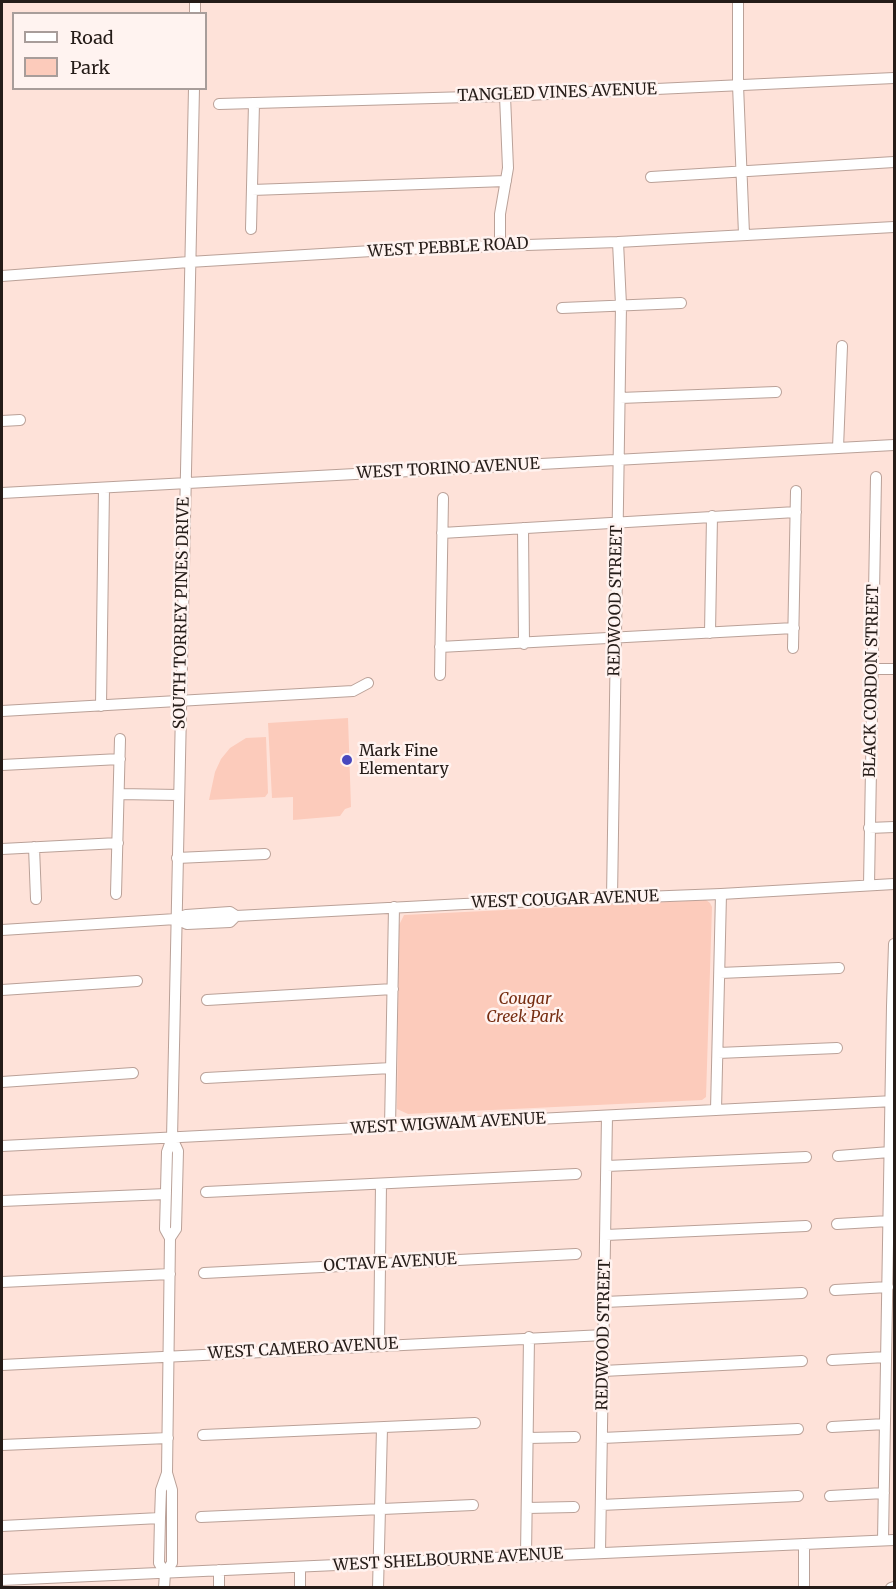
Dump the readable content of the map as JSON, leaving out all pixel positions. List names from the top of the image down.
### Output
{
  "streets": {
    "street": [
      "TANGLED VINES AVENUE",
      "WEST PEBBLE ROAD",
      "WEST TORINO AVENUE",
      "REDWOOD STREET",
      "SOUTH TORREY PINES DRIVE",
      "BLACK CORDON STREET",
      "WEST COUGAR AVENUE",
      "WEST WIGWAM AVENUE",
      "OCTAVE AVENUE",
      "WEST CAMERO AVENUE",
      "WEST SHELBOURNE AVENUE"
    ]
  },
  "crossings": [
    ["WEST PEBBLE ROAD", "REDWOOD STREET"],
    ["WEST PEBBLE ROAD", "SOUTH TORREY PINES DRIVE"],
    ["WEST TORINO AVENUE", "REDWOOD STREET"],
    ["WEST TORINO AVENUE", "SOUTH TORREY PINES DRIVE"],
    ["REDWOOD STREET", "WEST COUGAR AVENUE"],
    ["REDWOOD STREET", "WEST WIGWAM AVENUE"],
    ["REDWOOD STREET", "WEST CAMERO AVENUE"],
    ["REDWOOD STREET", "WEST SHELBOURNE AVENUE"],
    ["SOUTH TORREY PINES DRIVE", "WEST COUGAR AVENUE"],
    ["SOUTH TORREY PINES DRIVE", "WEST WIGWAM AVENUE"],
    ["SOUTH TORREY PINES DRIVE", "WEST CAMERO AVENUE"],
    ["SOUTH TORREY PINES DRIVE", "WEST SHELBOURNE AVENUE"],
    ["BLACK CORDON STREET", "WEST COUGAR AVENUE"]
  ],
  "parks": ["Cougar Creek Park"],
  "places": ["Mark Fine Elementary"],
  "legend": ["Road", "Park"]
}
